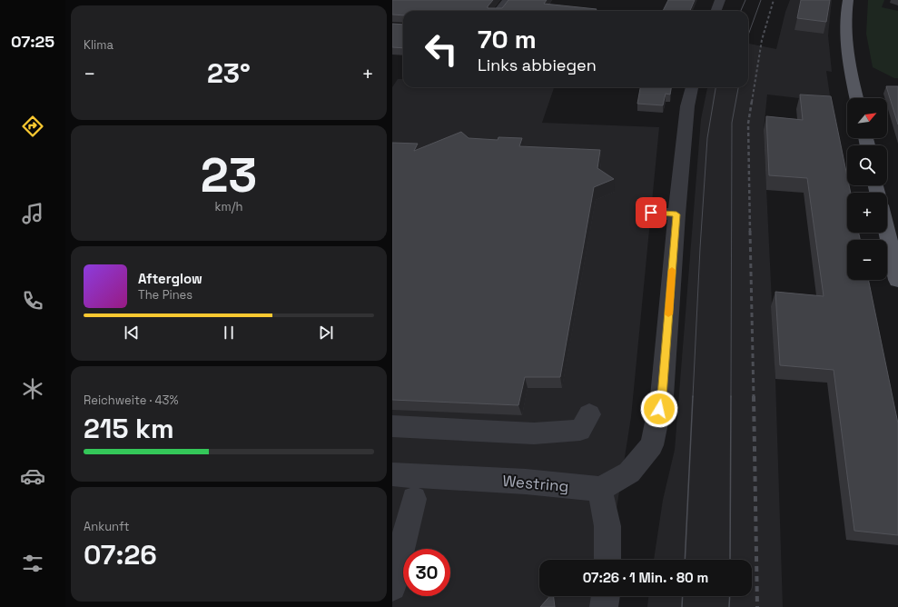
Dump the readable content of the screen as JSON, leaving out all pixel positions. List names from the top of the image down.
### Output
{
  "streets": {
    "street": ["Westring"]
  },
  "north": "top right",
  "page": {
    "tabs": "07:25",
    "tile": [
      "Klima",
      ["23", "km/h"],
      ["Reichweite · 43%", "215 km"],
      ["Ankunft", "07:26"]
    ],
    "turn": ["70 m", "Links abbiegen"],
    "heat": ["−", "23°", "+"],
    "map_buttons": ["+", "−"],
    "song": ["Afterglow", "The Pines"],
    "limit": "30",
    "trip": "07:26 · 1 Min. · 80 m"
  }
}
